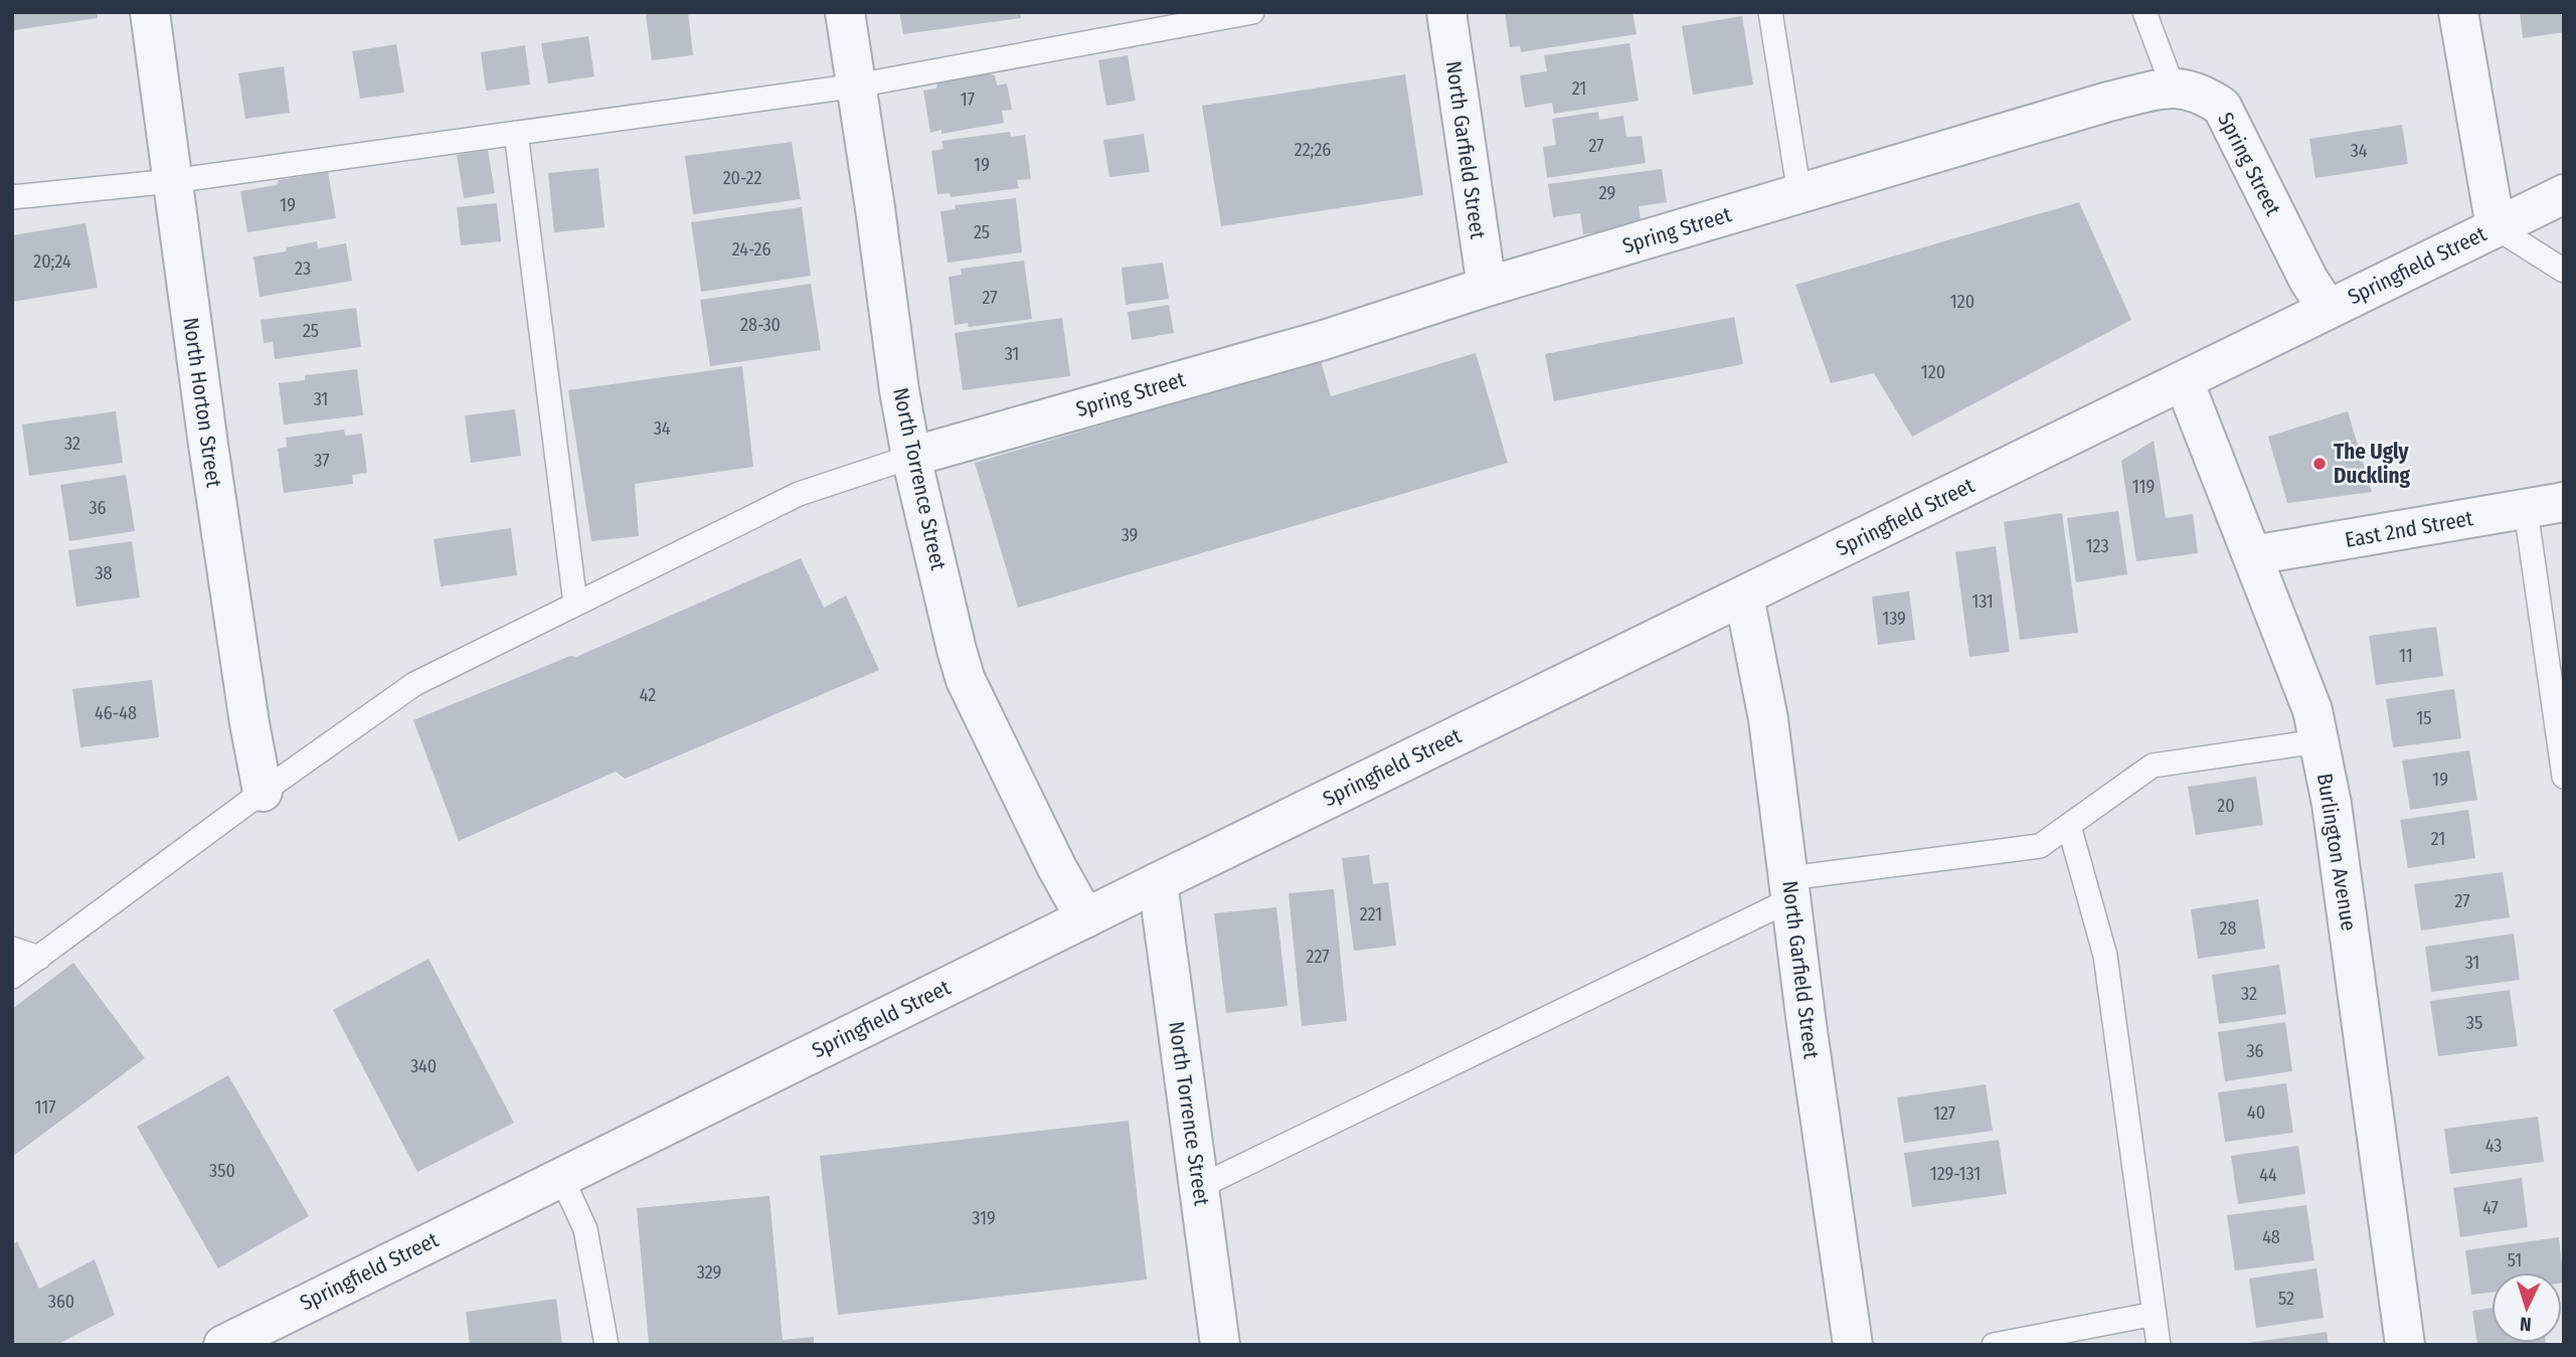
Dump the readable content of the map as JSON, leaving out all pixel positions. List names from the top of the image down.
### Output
{
  "streets": {
    "street": [
      "North Garfield Street",
      "Spring Street",
      "Springfield Street",
      "North Horton Street",
      "North Torrence Street",
      "East 2nd Street",
      "Burlington Avenue"
    ]
  },
  "crossings": [
    ["North Garfield Street", "Spring Street"],
    ["North Garfield Street", "Springfield Street"],
    ["Spring Street", "Springfield Street"],
    ["Spring Street", "North Torrence Street"],
    ["Springfield Street", "North Torrence Street"],
    ["Springfield Street", "Burlington Avenue"],
    ["East 2nd Street", "Burlington Avenue"]
  ],
  "places": ["The Ugly Duckling"],
  "house_numbers": [
    "21",
    "17",
    "27",
    "22;26",
    "34",
    "19",
    "20-22",
    "29",
    "19",
    "25",
    "24-26",
    "20;24",
    "23",
    "27",
    "120",
    "28-30",
    "25",
    "31",
    "120",
    "31",
    "34",
    "32",
    "37",
    "119",
    "36",
    "39",
    "123",
    "38",
    "131",
    "139",
    "11",
    "42",
    "46-48",
    "15",
    "19",
    "20",
    "21",
    "27",
    "221",
    "28",
    "227",
    "31",
    "32",
    "35",
    "36",
    "340",
    "117",
    "40",
    "127",
    "43",
    "350",
    "129-131",
    "44",
    "47",
    "319",
    "48",
    "51",
    "329",
    "52",
    "360"
  ],
  "north": "bottom"
}
